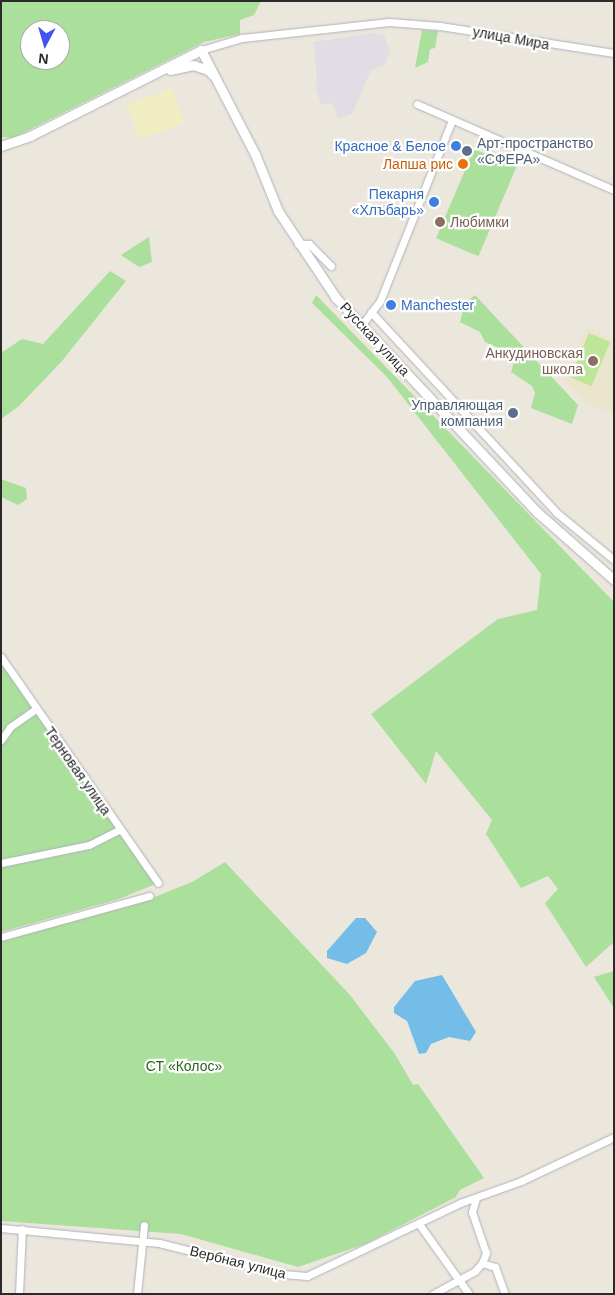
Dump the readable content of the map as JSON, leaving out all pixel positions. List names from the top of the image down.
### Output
{
  "streets": {
    "street": [
      "улица Мира",
      "Русская улица",
      "Терновая улица",
      "Вербная улица"
    ]
  },
  "crossings": [
    ["улица Мира", "Русская улица"]
  ],
  "parks": ["СТ «Колос»"],
  "places": [
    "Красное & Белое",
    "Арт-пространство «СФЕРА»",
    "Лапша рис",
    "Пекарня «Хлъбарь»",
    "Любимки",
    "Manchester",
    "Анкудиновская школа",
    "Управляющая компания"
  ],
  "north": "bottom"
}
